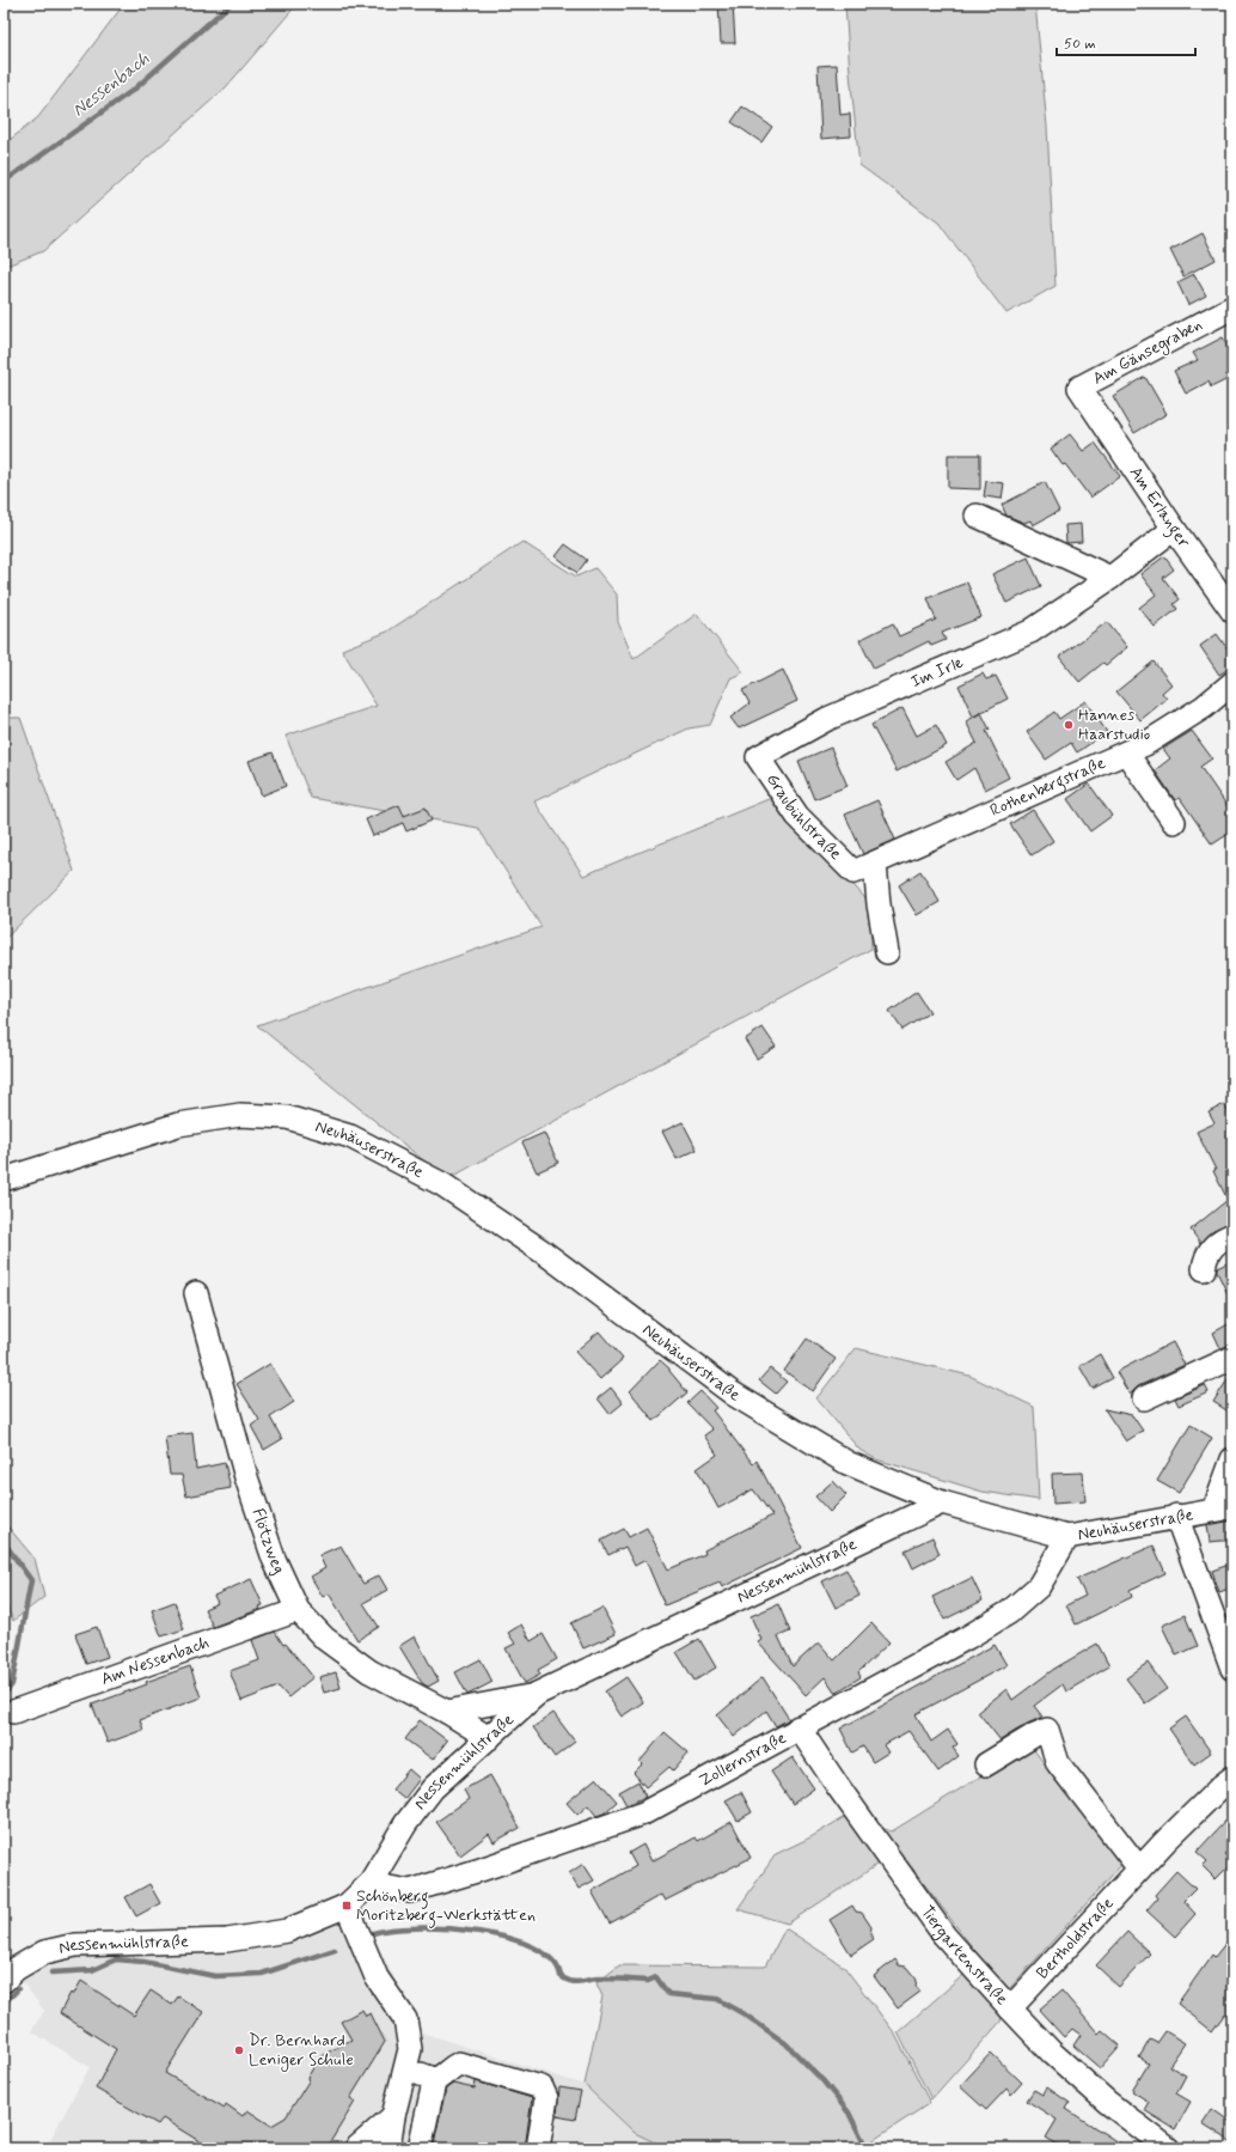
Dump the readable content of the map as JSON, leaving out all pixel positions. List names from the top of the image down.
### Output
{
  "streets": {
    "street": [
      "Am Gänsegraben",
      "Am Erlanger",
      "Im Irle",
      "Rothenbergstraße",
      "Graubühlstraße",
      "Neuhäuserstraße",
      "Flötzweg",
      "Nessenmühlstraße",
      "Am Nessenbach",
      "Zollernstraße",
      "Bertholdstraße",
      "Tiergartenstraße"
    ]
  },
  "crossings": [
    ["Am Gänsegraben", "Am Erlanger"],
    ["Am Erlanger", "Im Irle"],
    ["Im Irle", "Graubühlstraße"],
    ["Rothenbergstraße", "Graubühlstraße"],
    ["Neuhäuserstraße", "Nessenmühlstraße"],
    ["Neuhäuserstraße", "Zollernstraße"],
    ["Flötzweg", "Nessenmühlstraße"],
    ["Flötzweg", "Am Nessenbach"],
    ["Nessenmühlstraße", "Zollernstraße"],
    ["Zollernstraße", "Tiergartenstraße"],
    ["Bertholdstraße", "Tiergartenstraße"]
  ],
  "water": ["Nessenbach"],
  "places": {
    "other": ["Hannes Haarstudio", "Dr. Bernhard Leniger Schule"],
    "transit": ["Schönberg Moritzberg-Werkstätten"]
  },
  "scale_bar": "50 m"
}
